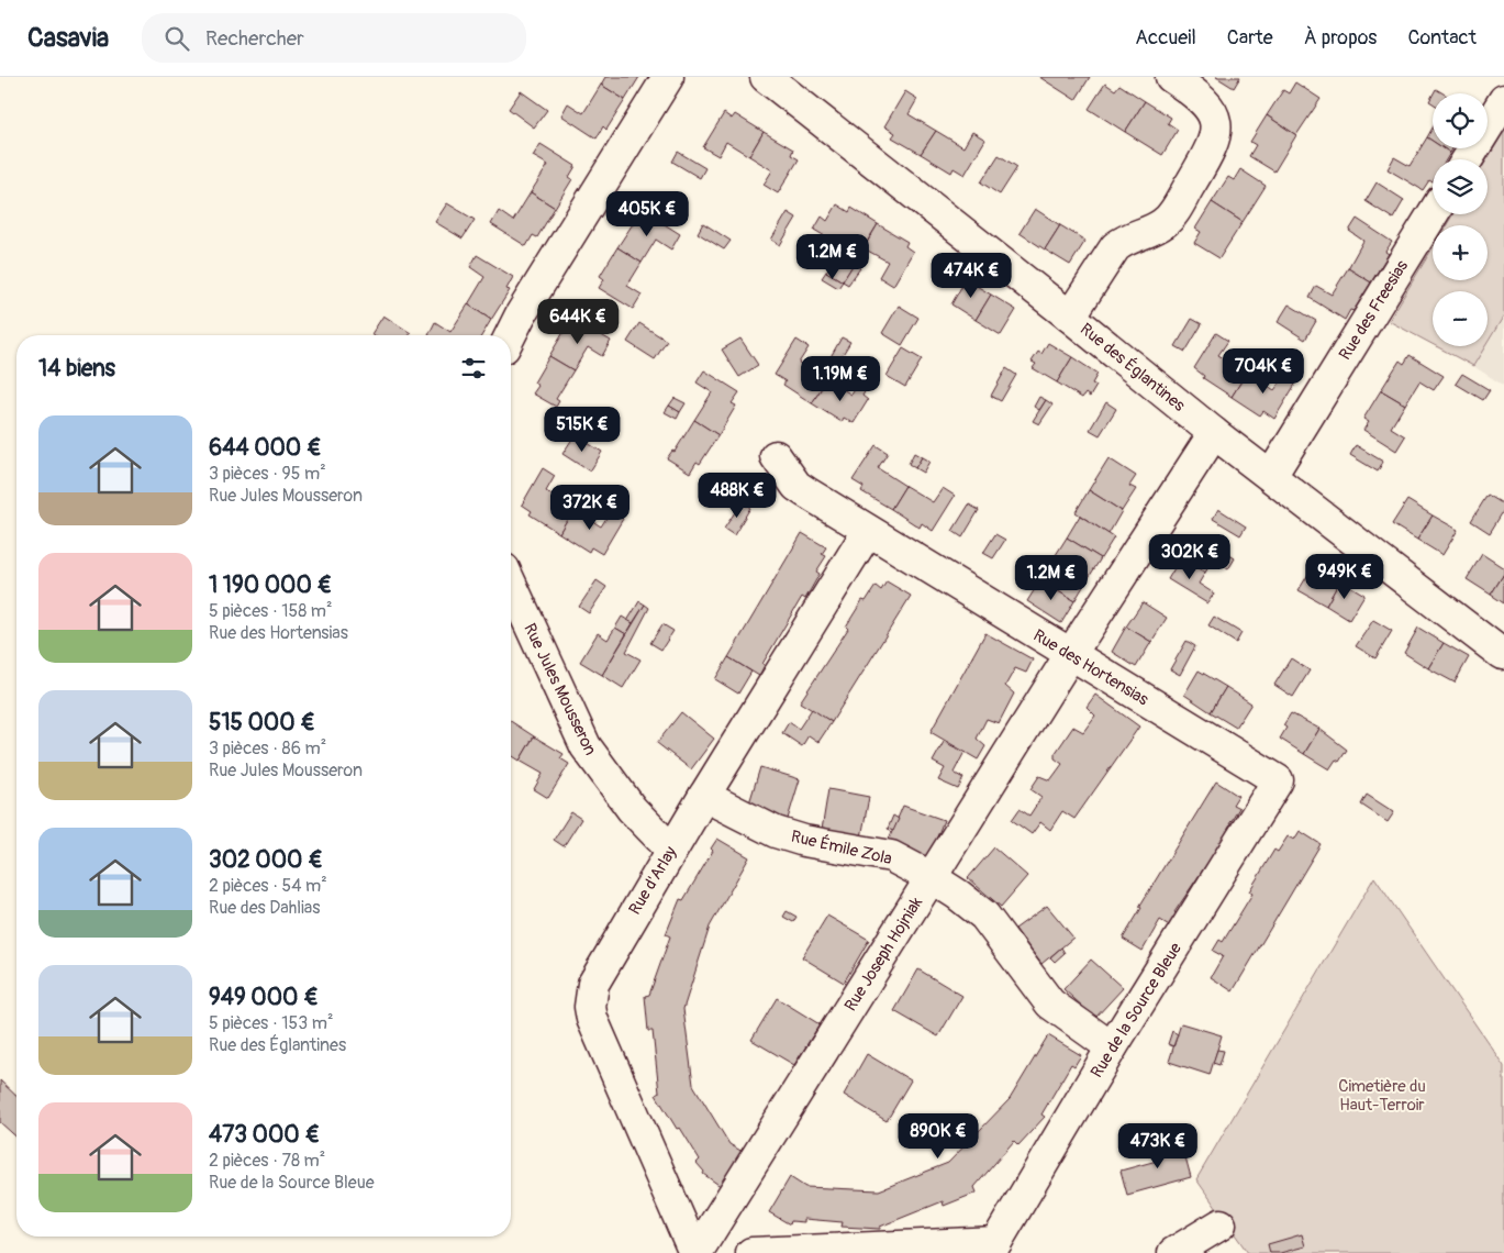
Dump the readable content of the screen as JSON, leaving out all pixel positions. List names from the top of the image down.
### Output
{
  "streets": {
    "street": [
      "Rue des Freesias",
      "Rue des Églantines",
      "Rue des Hortensias",
      "Rue Jules Mousseron",
      "Rue Émile Zola",
      "Rue d'Arlay",
      "Rue Joseph Hojniak",
      "Rue de la Source Bleue"
    ]
  },
  "crossings": [
    ["Rue des Freesias", "Rue des Églantines"],
    ["Rue des Églantines", "Rue Joseph Hojniak"],
    ["Rue des Hortensias", "Rue d'Arlay"],
    ["Rue des Hortensias", "Rue Joseph Hojniak"],
    ["Rue des Hortensias", "Rue de la Source Bleue"],
    ["Rue Jules Mousseron", "Rue d'Arlay"],
    ["Rue Émile Zola", "Rue d'Arlay"],
    ["Rue Émile Zola", "Rue Joseph Hojniak"],
    ["Rue Émile Zola", "Rue de la Source Bleue"],
    ["Rue d'Arlay", "Rue Joseph Hojniak"]
  ],
  "parks": ["Cimetière du Haut-Terroir"],
  "page": {
    "header": "Casavia",
    "search": "Rechercher",
    "nav": [
      "Accueil",
      "Carte",
      "À propos",
      "Contact"
    ],
    "map_buttons": ["+", "−"],
    "price": [
      "405K €",
      "1.2M €",
      "474K €",
      "644K €",
      "704K €",
      "1.19M €",
      "515K €",
      "488K €",
      "372K €",
      "302K €",
      "949K €",
      "1.2M €",
      "890K €",
      "473K €"
    ],
    "heading": "14 biens",
    "list": [
      {
        "name": "644 000 €",
        "note": "3 pièces · 95 m² · Rue Jules Mousseron"
      },
      {
        "name": "1 190 000 €",
        "note": "5 pièces · 158 m² · Rue des Hortensias"
      },
      {
        "name": "515 000 €",
        "note": "3 pièces · 86 m² · Rue Jules Mousseron"
      },
      {
        "name": "302 000 €",
        "note": "2 pièces · 54 m² · Rue des Dahlias"
      },
      {
        "name": "949 000 €",
        "note": "5 pièces · 153 m² · Rue des Églantines"
      },
      {
        "name": "473 000 €",
        "note": "2 pièces · 78 m² · Rue de la Source Bleue"
      }
    ]
  }
}
